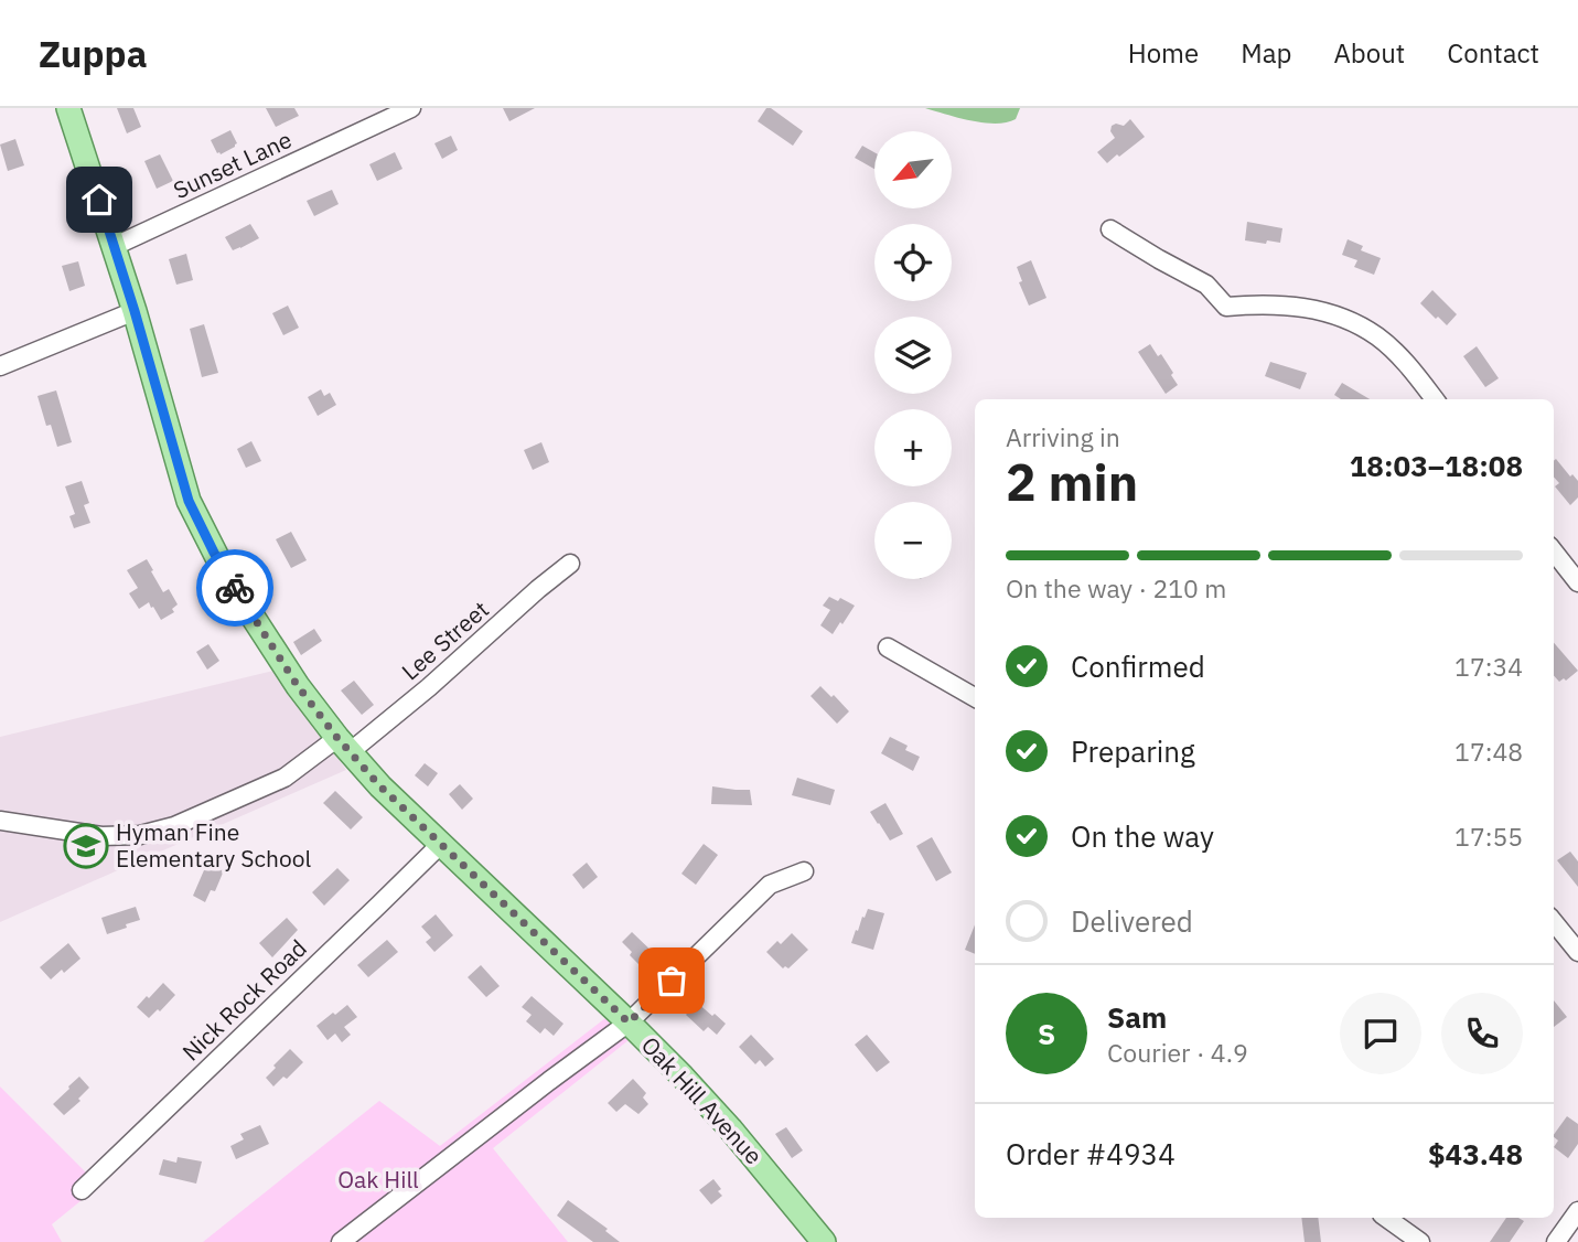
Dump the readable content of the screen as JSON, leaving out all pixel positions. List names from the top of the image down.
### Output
{
  "streets": {
    "main road": ["Oak Hill Avenue"],
    "street": ["Sunset Lane", "Lee Street", "Nick Rock Road"]
  },
  "crossings": [
    ["Sunset Lane", "Oak Hill Avenue"],
    ["Lee Street", "Oak Hill Avenue"],
    ["Nick Rock Road", "Oak Hill Avenue"]
  ],
  "parks": ["Oak Hill"],
  "places": {
    "school or university": ["Hyman Fine Elementary School"]
  },
  "north": "bottom left",
  "page": {
    "header": "Zuppa",
    "nav": [
      "Home",
      "Map",
      "About",
      "Contact"
    ],
    "map_buttons": ["+", "−"],
    "heading": ["2 min", "Arriving in", "18:03–18:08"],
    "panel": [
      "Sam",
      "Courier · 4.9",
      "Order #4934",
      "$43.48"
    ],
    "bar": "On the way · 210 m",
    "list": [
      ["Confirmed", "17:34"],
      ["Preparing", "17:48"],
      ["On the way", "17:55"],
      "Delivered"
    ],
    "round": "S"
  }
}
